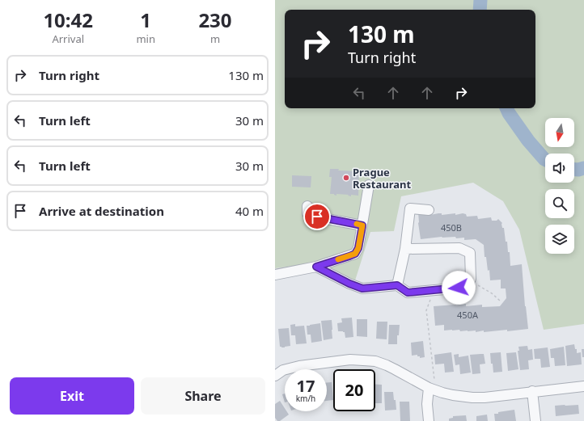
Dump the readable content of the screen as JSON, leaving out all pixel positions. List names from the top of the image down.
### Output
{
  "places": ["Prague Restaurant"],
  "house_numbers": ["450B", "450A"],
  "north": "bottom",
  "page": {
    "eta": [
      "10:42",
      "Arrival",
      "1",
      "min",
      "230",
      "m"
    ],
    "turn": ["130 m", "Turn right"],
    "list": [
      {
        "name": "Turn right",
        "value": "130 m"
      },
      {
        "name": "Turn left",
        "value": "30 m"
      },
      {
        "name": "Turn left",
        "value": "30 m"
      },
      {
        "name": "Arrive at destination",
        "value": "40 m"
      }
    ],
    "speed": "17 km/h",
    "limit": "20",
    "buttons": ["Exit", "Share"]
  }
}
